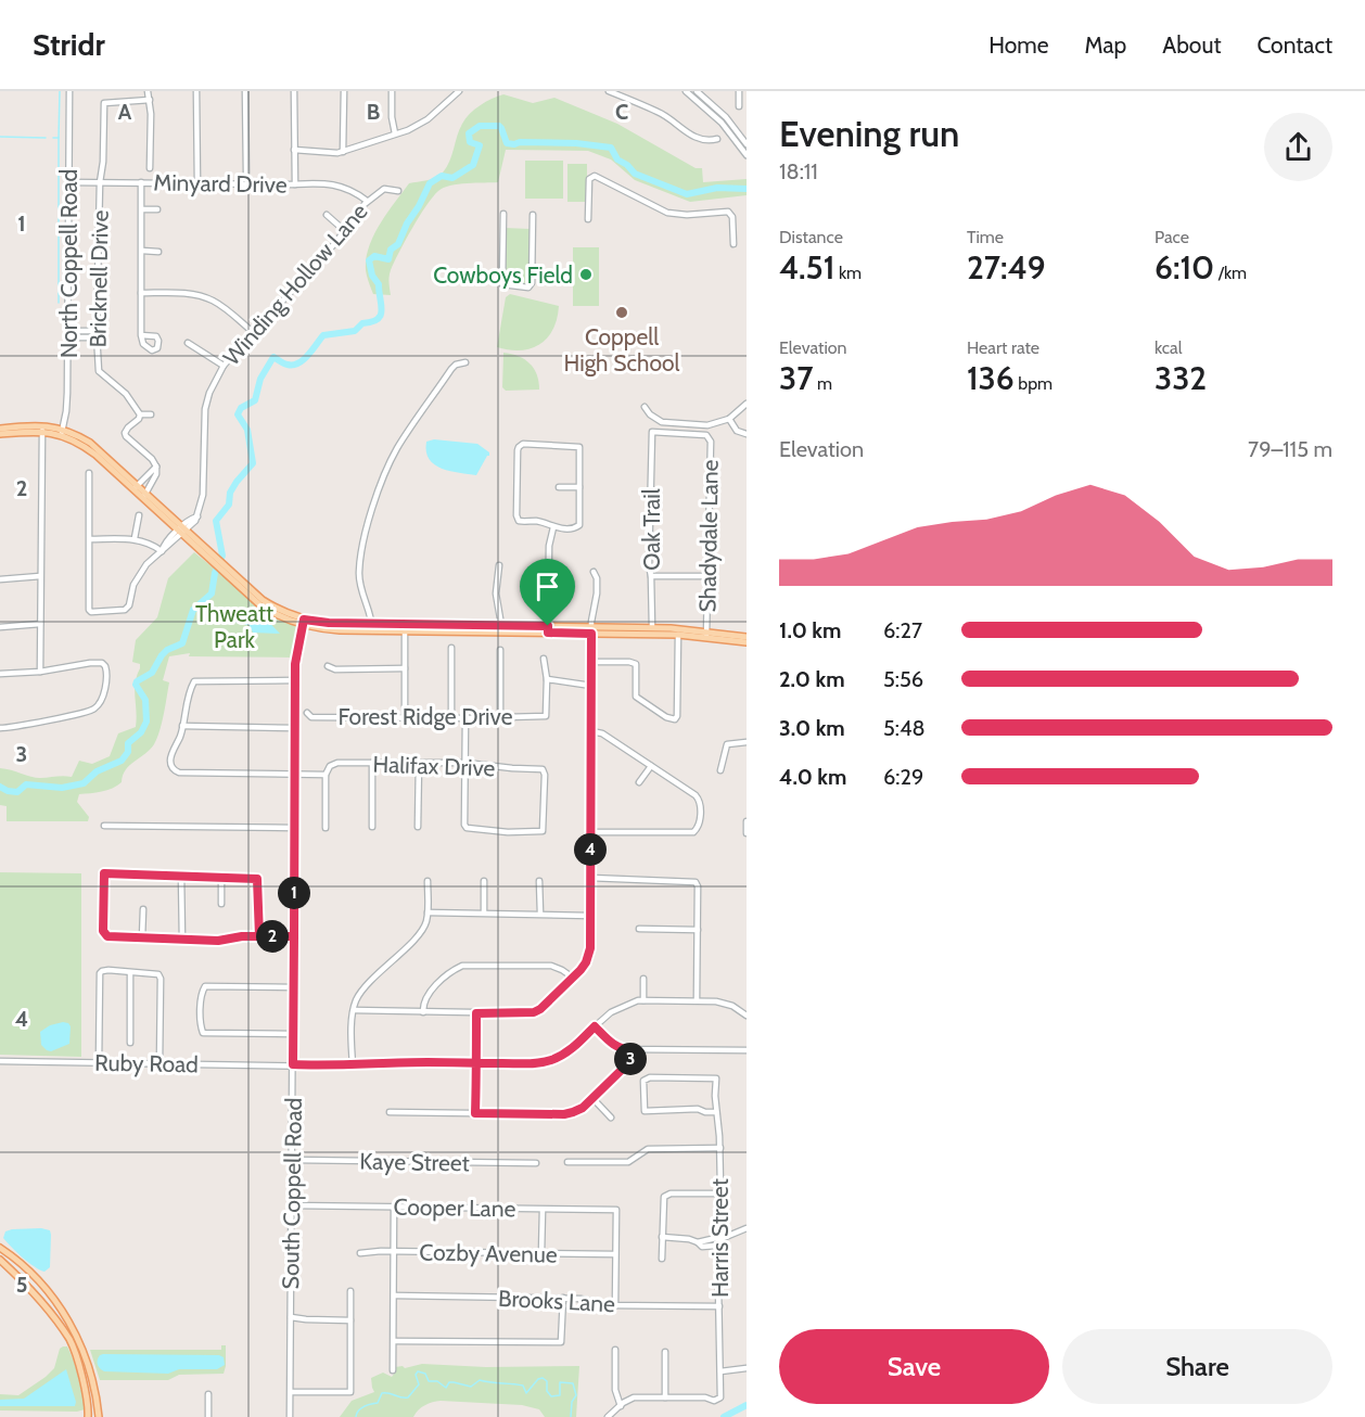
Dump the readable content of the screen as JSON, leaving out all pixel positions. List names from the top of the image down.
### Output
{
  "streets": {
    "street": [
      "Minyard Drive",
      "North Coppell Road",
      "Bricknell Drive",
      "Winding Hollow Lane",
      "Oak Trail",
      "Shadydale Lane",
      "Forest Ridge Drive",
      "Halifax Drive",
      "Ruby Road",
      "Kaye Street",
      "South Coppell Road",
      "Cooper Lane",
      "Harris Street",
      "Cozby Avenue",
      "Brooks Lane"
    ]
  },
  "crossings": [
    ["Minyard Drive", "North Coppell Road"],
    ["Minyard Drive", "Bricknell Drive"],
    ["Minyard Drive", "Winding Hollow Lane"],
    ["Oak Trail", "Shadydale Lane"],
    ["Ruby Road", "South Coppell Road"],
    ["Kaye Street", "South Coppell Road"],
    ["South Coppell Road", "Cooper Lane"],
    ["Cooper Lane", "Cozby Avenue"],
    ["Harris Street", "Brooks Lane"]
  ],
  "parks": ["Thweatt Park"],
  "places": ["Cowboys Field", "Coppell High School"],
  "page": {
    "header": "Stridr",
    "nav": [
      "Home",
      "Map",
      "About",
      "Contact"
    ],
    "heading": ["Evening run", "18:11"],
    "stats": [
      ["Distance", "4.51 km"],
      ["Time", "27:49"],
      ["Pace", "6:10 /km"],
      ["Elevation", "37 m"],
      ["Heart rate", "136 bpm"],
      ["kcal", "332"]
    ],
    "chart": ["Elevation", "79–115 m"],
    "list": [
      {
        "name": "1.0 km",
        "note": "6:27"
      },
      {
        "name": "2.0 km",
        "note": "5:56"
      },
      {
        "name": "3.0 km",
        "note": "5:48"
      },
      {
        "name": "4.0 km",
        "note": "6:29"
      }
    ],
    "pins": [
      "4",
      "1",
      "2",
      "3"
    ],
    "buttons": ["Save", "Share"]
  },
  "grid": {
    "columns": ["A", "B", "C"],
    "rows": [
      "1",
      "2",
      "3",
      "4",
      "5"
    ]
  }
}
